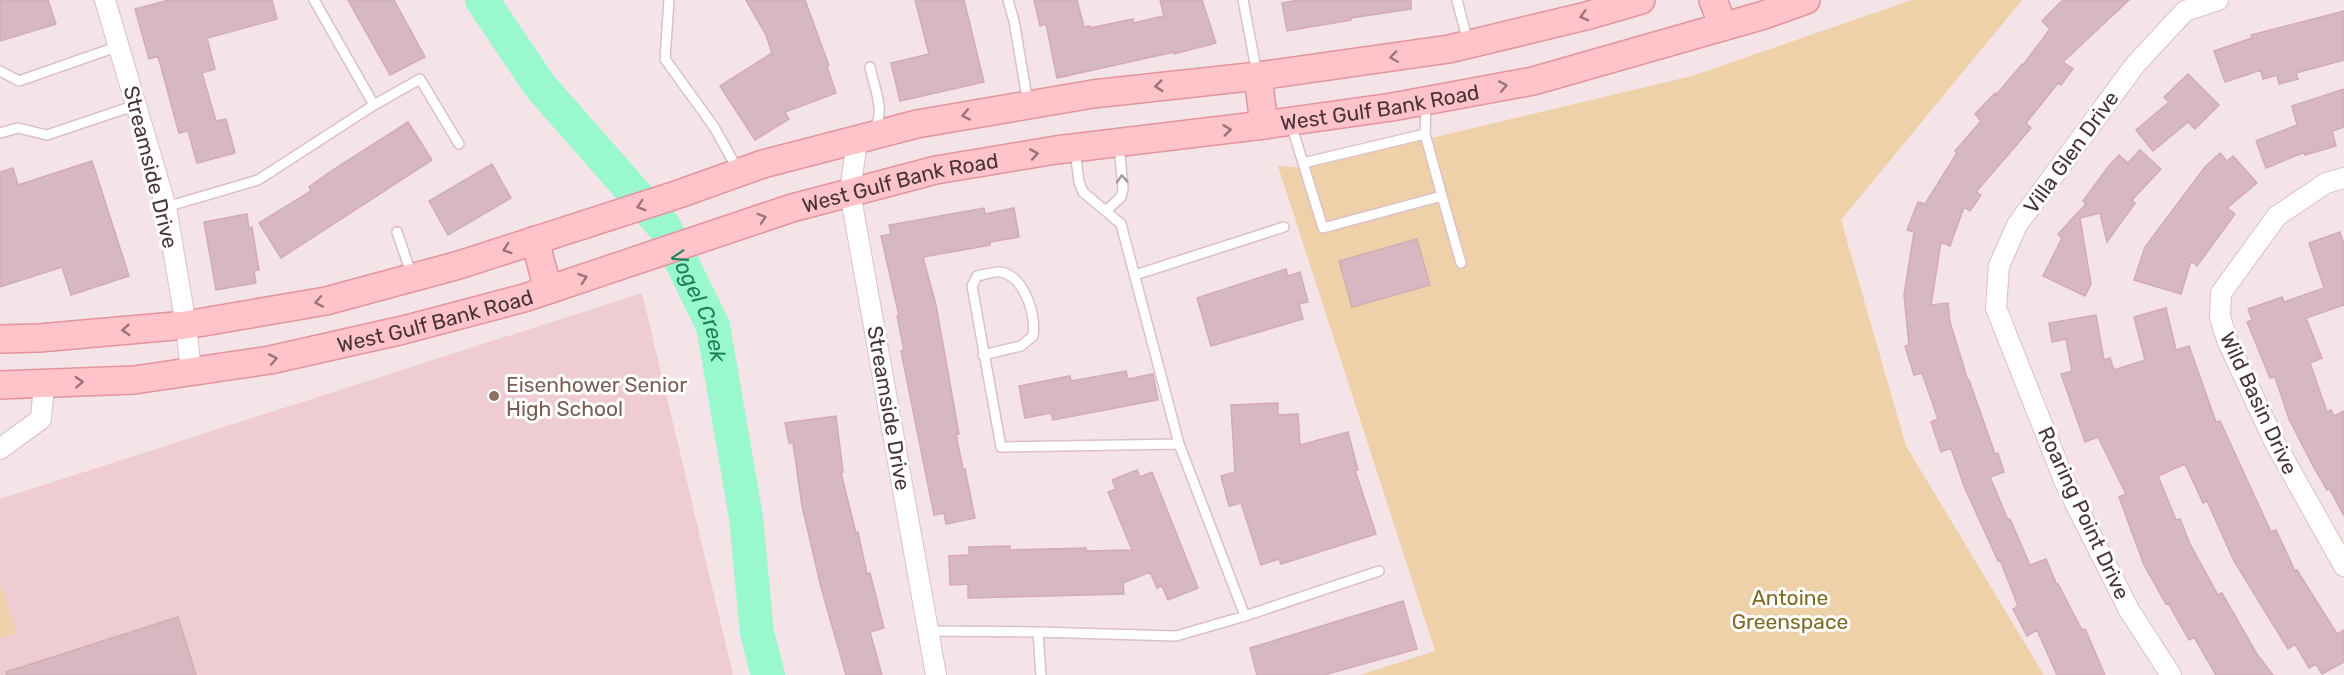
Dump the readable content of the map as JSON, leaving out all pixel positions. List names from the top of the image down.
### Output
{
  "streets": {
    "main road": ["West Gulf Bank Road"],
    "street": [
      "Villa Glen Drive",
      "Streamside Drive",
      "Wild Basin Drive",
      "Roaring Point Drive"
    ]
  },
  "crossings": [
    ["West Gulf Bank Road", "Streamside Drive"],
    ["Villa Glen Drive", "Roaring Point Drive"]
  ],
  "water": ["Vogel Creek"],
  "parks": ["Antoine Greenspace"],
  "places": ["Eisenhower Senior High School"]
}
